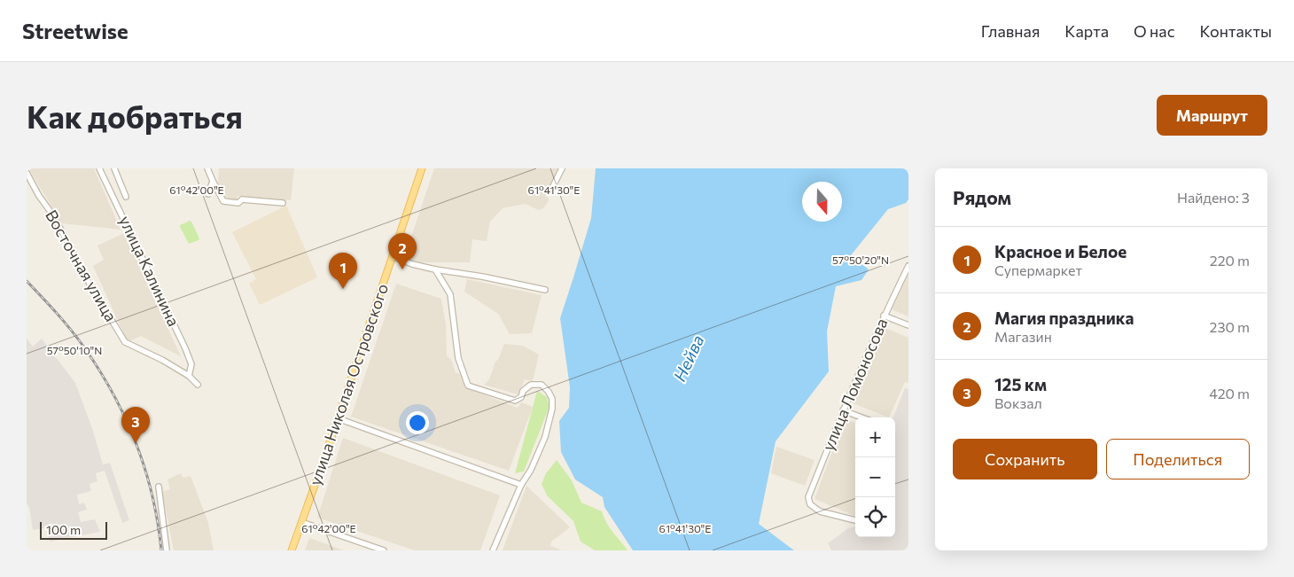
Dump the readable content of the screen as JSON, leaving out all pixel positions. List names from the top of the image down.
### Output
{
  "streets": {
    "main road": ["улица Николая Островского"],
    "street": ["Восточная улица", "улица Калинина", "улица Ломоносова"]
  },
  "crossings": [
    ["Восточная улица", "улица Калинина"]
  ],
  "water": ["Нейва"],
  "scale_bar": "100 m",
  "north": "bottom",
  "page": {
    "header": "Streetwise",
    "nav": [
      "Главная",
      "Карта",
      "О нас",
      "Контакты"
    ],
    "buttons": [
      "Маршрут",
      ["Сохранить", "Поделиться"]
    ],
    "title": "Как добраться",
    "heading": ["Рядом", "Найдено: 3"],
    "list": [
      {
        "mark": "1",
        "name": "Красное и Белое",
        "note": "Супермаркет",
        "value": "220 m"
      },
      {
        "mark": "2",
        "name": "Магия праздника",
        "note": "Магазин",
        "value": "230 m"
      },
      {
        "mark": "3",
        "name": "125 км",
        "note": "Вокзал",
        "value": "420 m"
      }
    ],
    "pins": ["2", "1", "3"],
    "map_buttons": ["+", "−"],
    "scale": "100 m"
  },
  "coordinates": [
    "61°42'00\"E",
    "61°41'30\"E",
    "57°50'20\"N",
    "57°50'10\"N"
  ]
}
